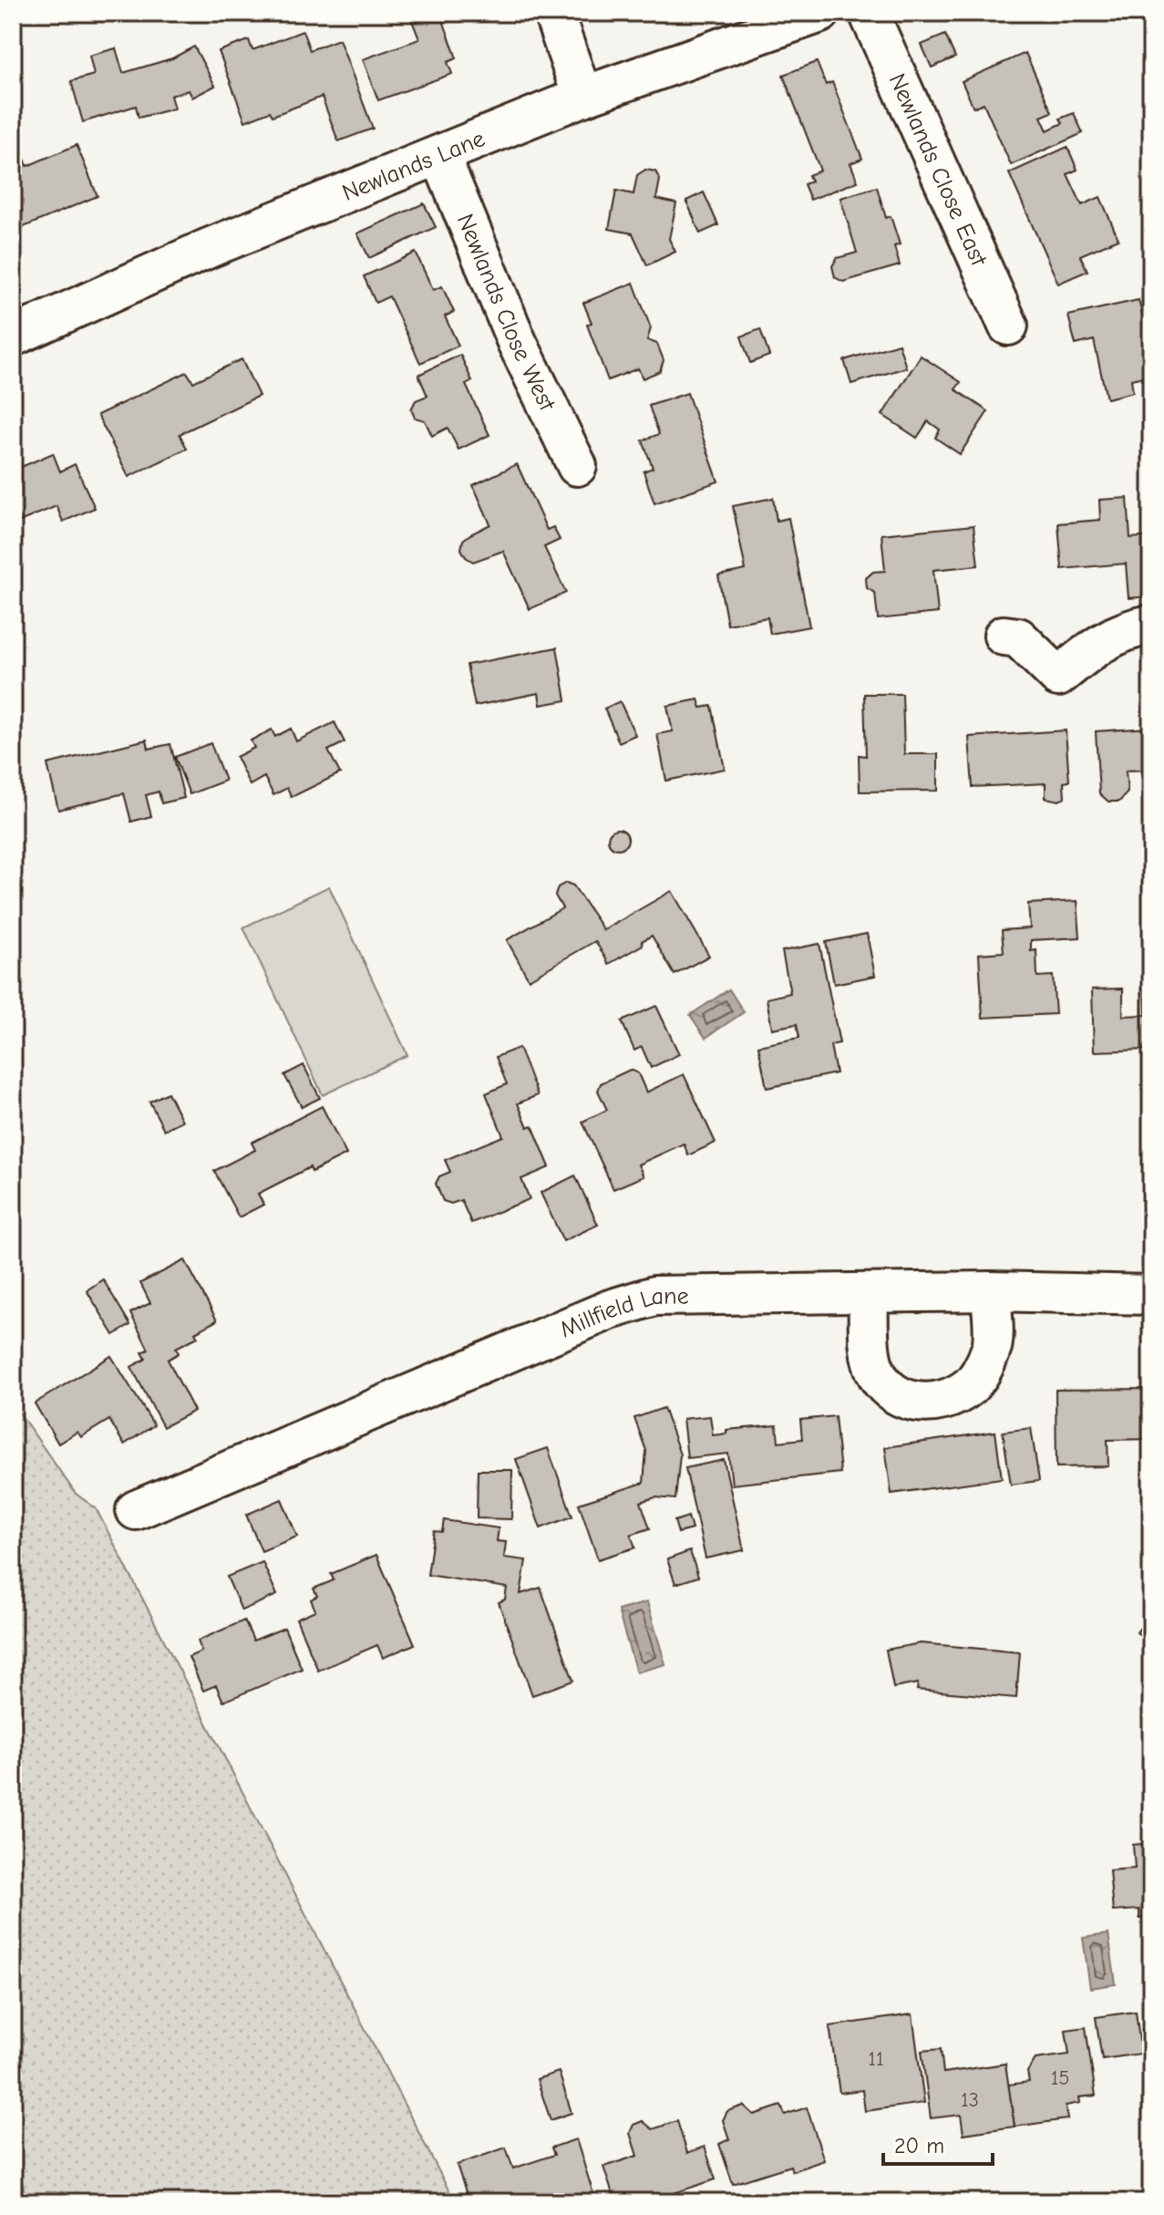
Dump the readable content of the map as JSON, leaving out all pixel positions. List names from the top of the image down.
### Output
{
  "streets": {
    "street": [
      "Newlands Lane",
      "Newlands Close East",
      "Newlands Close West",
      "Millfield Lane"
    ]
  },
  "crossings": [
    ["Newlands Lane", "Newlands Close West"]
  ],
  "house_numbers": ["11", "15", "13"],
  "scale_bar": "20 m"
}
